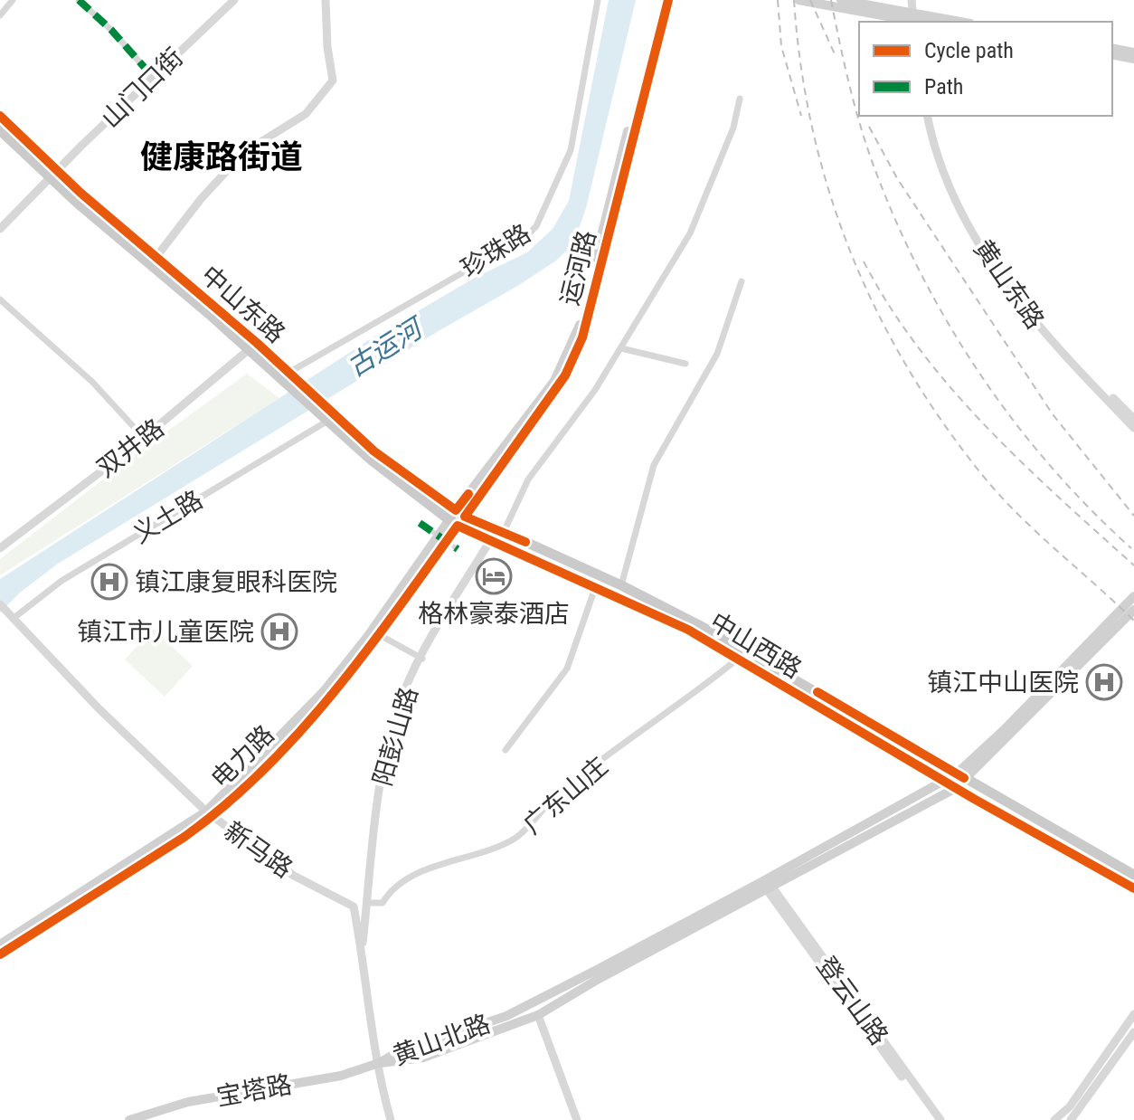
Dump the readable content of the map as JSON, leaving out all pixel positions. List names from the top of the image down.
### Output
{
  "streets": {
    "main road": [
      "运河路",
      "中山东路",
      "中山西路",
      "电力路",
      "黄山北路",
      "宝塔路"
    ],
    "street": [
      "山门口街",
      "珍珠路",
      "黄山东路",
      "双井路",
      "义土路",
      "阳彭山路",
      "广东山庄",
      "新马路",
      "登云山路"
    ]
  },
  "crossings": [
    ["山门口街", "中山东路"],
    ["珍珠路", "中山东路"],
    ["运河路", "中山东路"],
    ["运河路", "中山西路"],
    ["中山东路", "双井路"],
    ["中山东路", "义土路"],
    ["中山东路", "中山西路"],
    ["中山东路", "电力路"],
    ["义土路", "新马路"],
    ["中山西路", "阳彭山路"],
    ["中山西路", "电力路"],
    ["中山西路", "广东山庄"],
    ["中山西路", "黄山北路"],
    ["阳彭山路", "广东山庄"],
    ["阳彭山路", "新马路"],
    ["电力路", "新马路"],
    ["新马路", "黄山北路"],
    ["新马路", "宝塔路"],
    ["登云山路", "黄山北路"],
    ["黄山北路", "宝塔路"]
  ],
  "districts": ["健康路街道"],
  "water": ["古运河"],
  "places": {
    "hotel": ["格林豪泰酒店"],
    "hospital": ["镇江康复眼科医院", "镇江市儿童医院", "镇江中山医院"]
  },
  "legend": ["Cycle path", "Path"]
}
